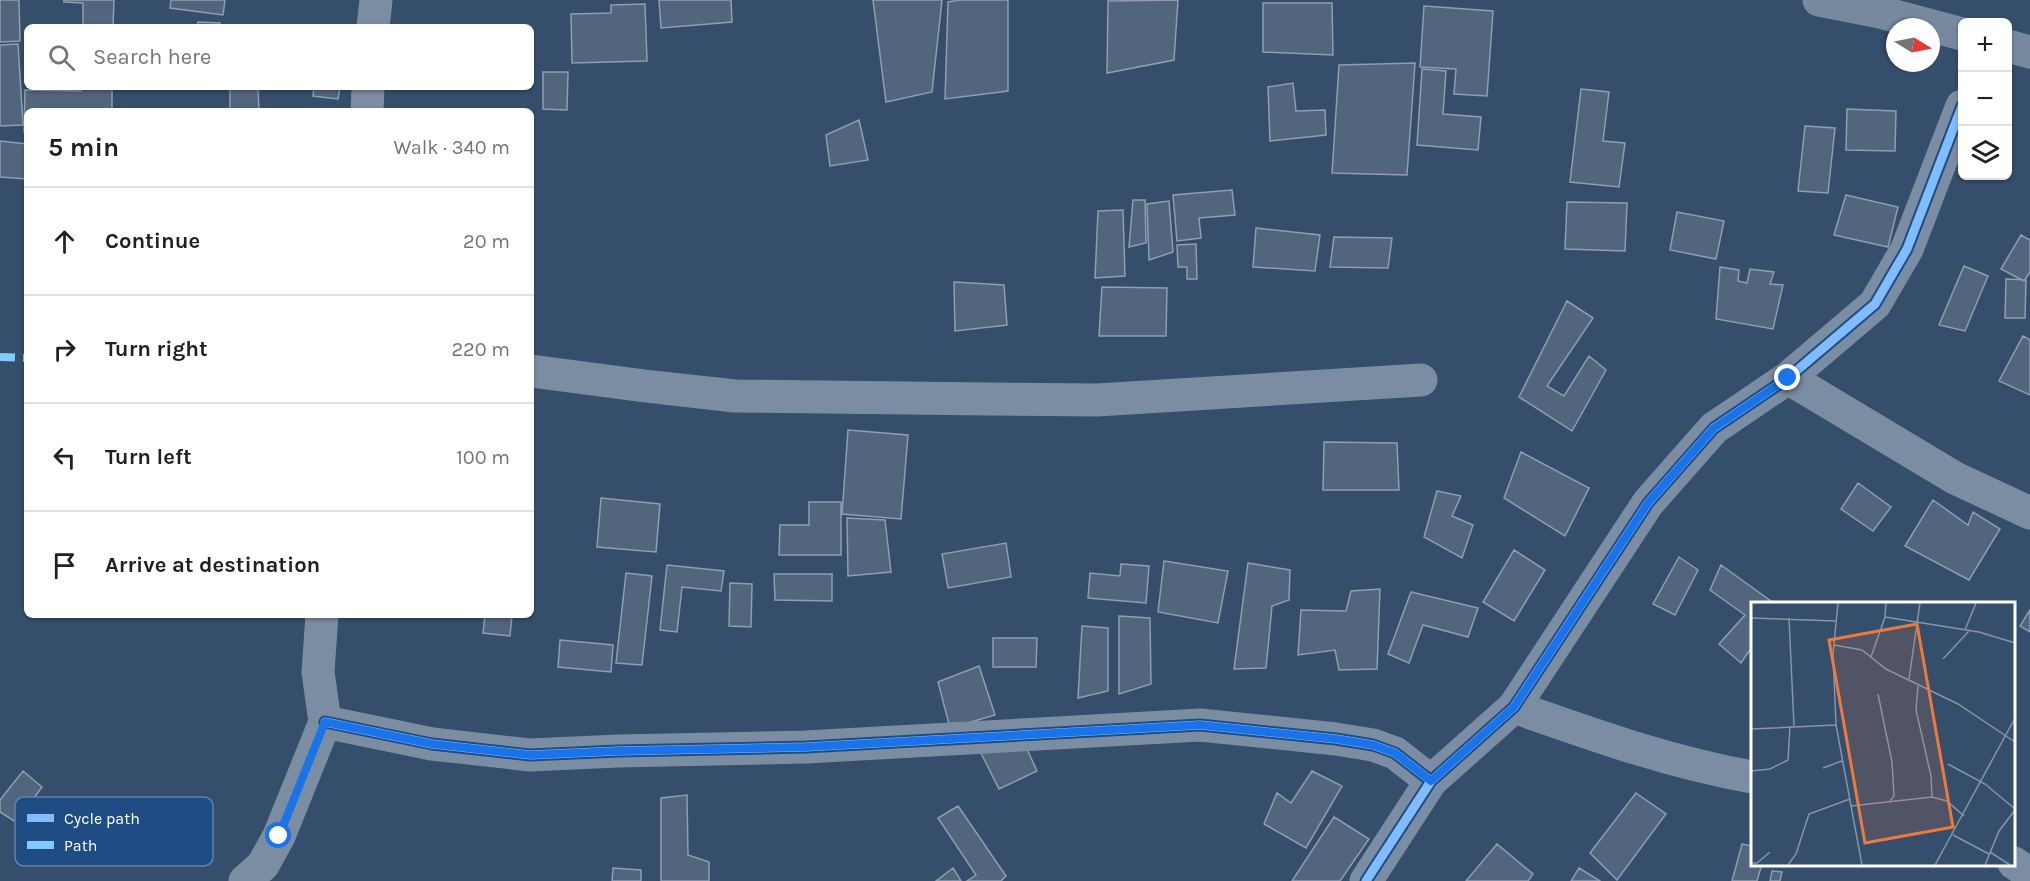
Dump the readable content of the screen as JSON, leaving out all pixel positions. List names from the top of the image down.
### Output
{
  "legend": ["Cycle path", "Path"],
  "north": "right",
  "page": {
    "map_buttons": ["+", "−"],
    "search": "Search here",
    "heading": ["5 min", "Walk · 340 m"],
    "list": [
      ["Continue", "20 m"],
      ["Turn right", "220 m"],
      ["Turn left", "100 m"],
      "Arrive at destination"
    ]
  }
}
